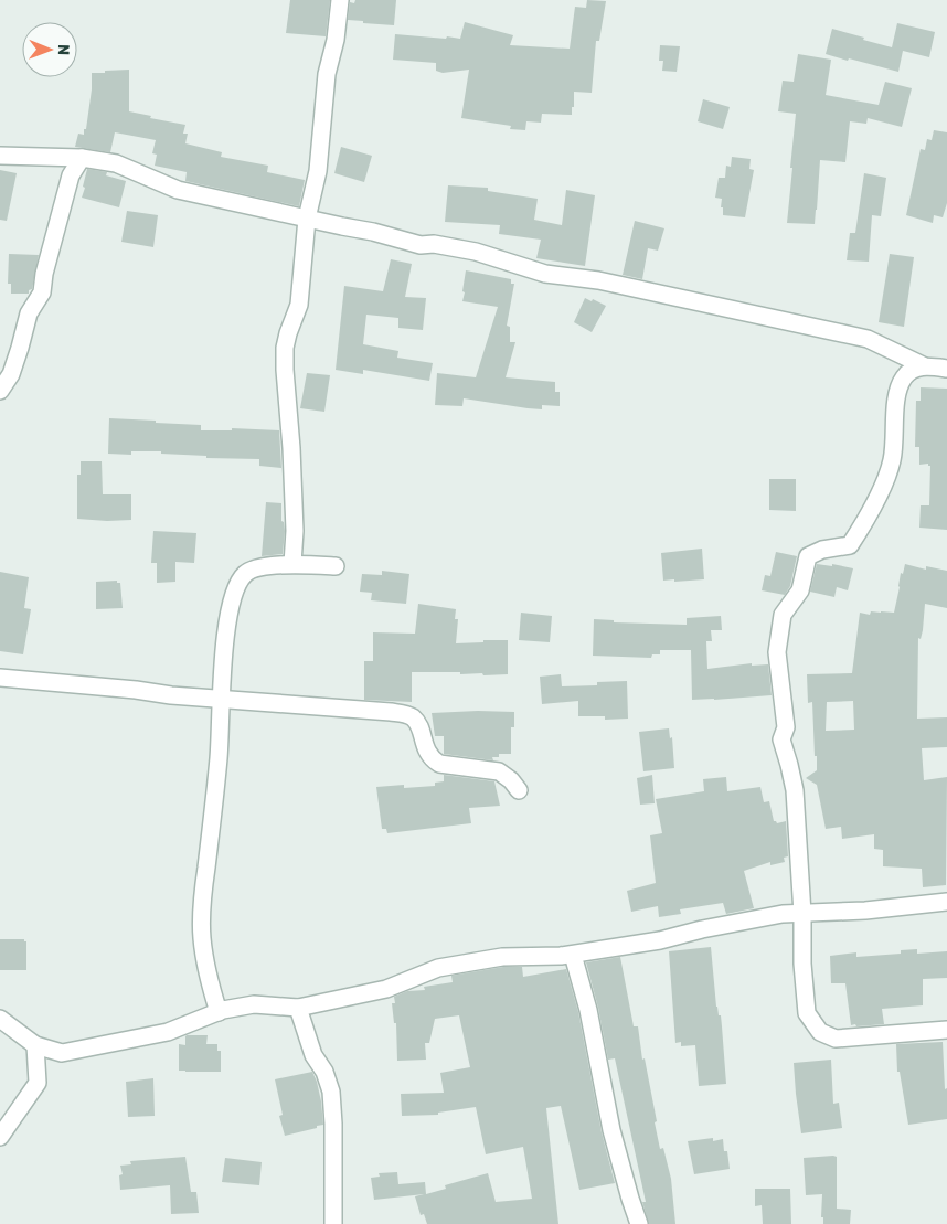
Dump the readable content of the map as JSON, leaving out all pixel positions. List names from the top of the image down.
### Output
{
  "north": "right"
}
